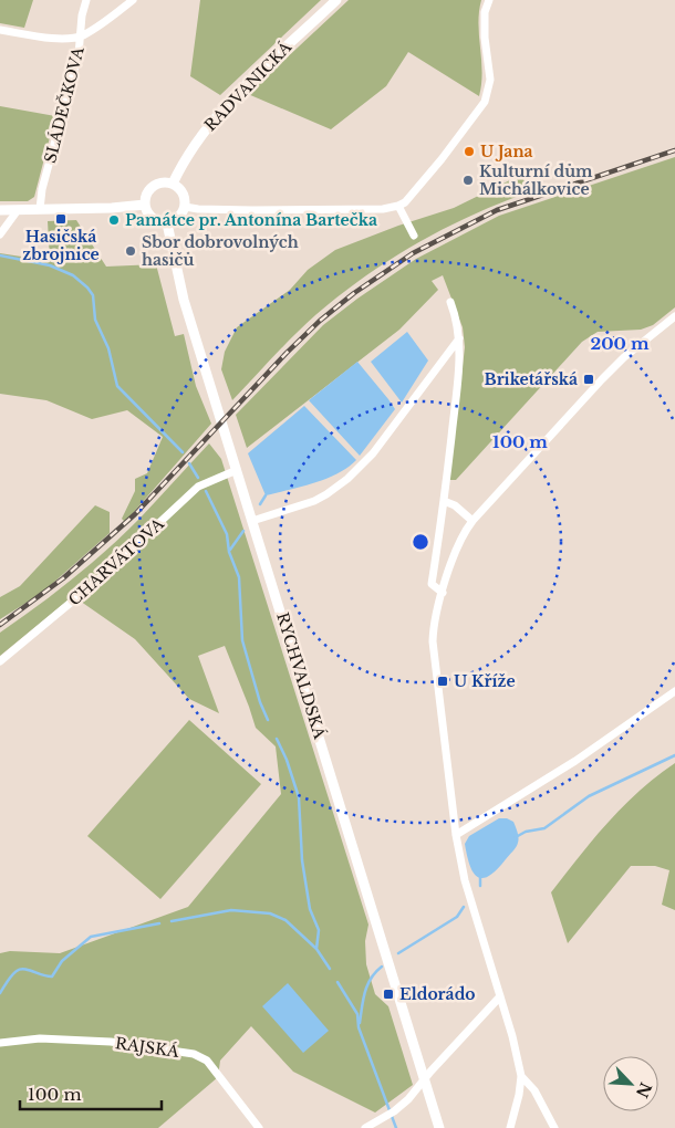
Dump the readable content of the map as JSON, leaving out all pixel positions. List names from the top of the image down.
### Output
{
  "streets": {
    "street": [
      "RADVANICKÁ",
      "SLÁDEČKOVA",
      "CHARVÁTOVA",
      "RYCHVALDSKÁ",
      "RAJSKÁ"
    ]
  },
  "crossings": [
    ["RADVANICKÁ", "RYCHVALDSKÁ"],
    ["CHARVÁTOVA", "RYCHVALDSKÁ"]
  ],
  "places": {
    "other": [
      "U Jana",
      "Kulturní dům Michálkovice",
      "Památce pr. Antonína Bartečka",
      "Sbor dobrovolných hasičů"
    ],
    "transit": [
      "Hasičská zbrojnice",
      "Briketářská",
      "U Kříže",
      "Eldorádo"
    ]
  },
  "scale_bar": "100 m",
  "north": "bottom right",
  "rings": ["200 m", "100 m"]
}
